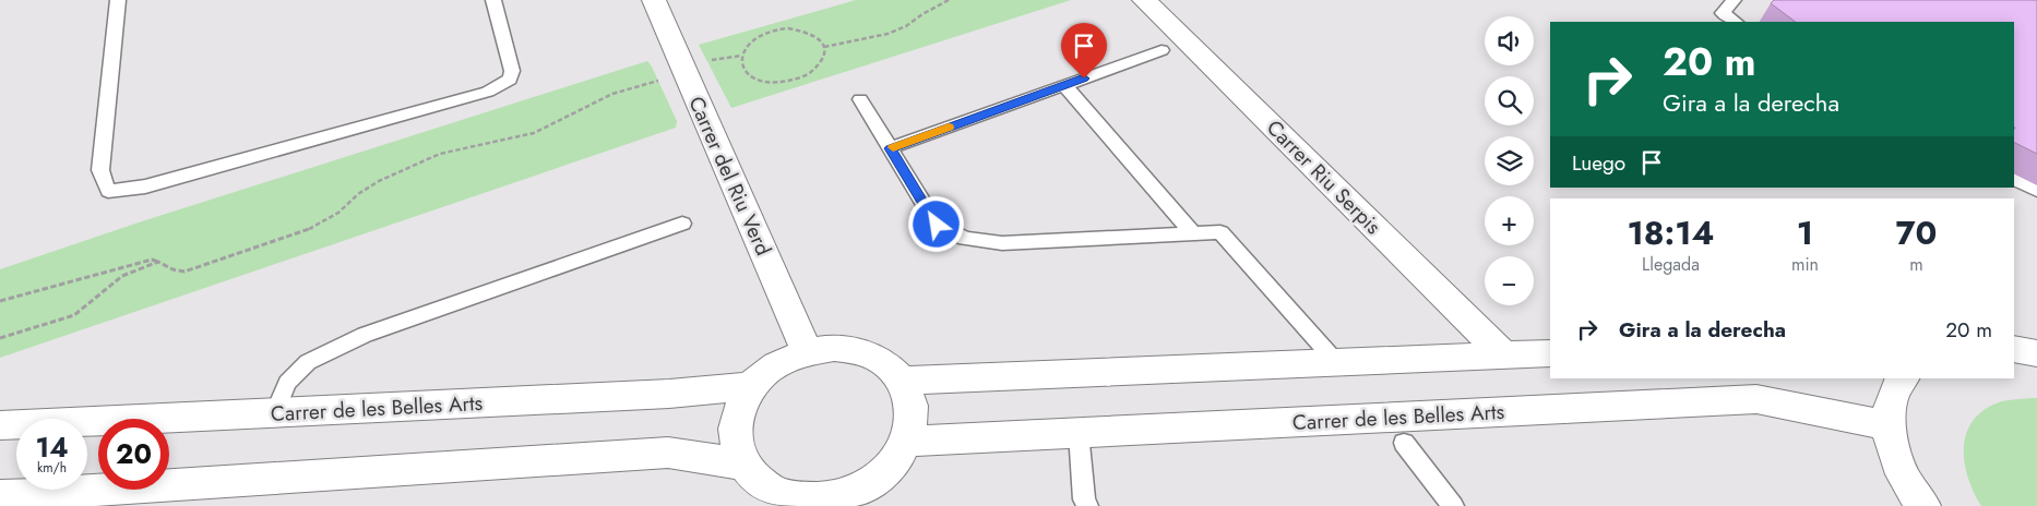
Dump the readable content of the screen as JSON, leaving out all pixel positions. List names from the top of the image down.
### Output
{
  "streets": {
    "street": ["Carrer del Riu Verd", "Carrer Riu Serpis", "Carrer de les Belles Arts"]
  },
  "crossings": [
    ["Carrer del Riu Verd", "Carrer de les Belles Arts"]
  ],
  "page": {
    "map_buttons": ["+", "−"],
    "turn": ["20 m", "Gira a la derecha"],
    "then": "Luego",
    "eta": [
      "18:14",
      "Llegada",
      "1",
      "min",
      "70",
      "m"
    ],
    "list": [
      {
        "name": "Gira a la derecha",
        "value": "20 m"
      }
    ],
    "speed": "14 km/h",
    "limit": "20"
  }
}
